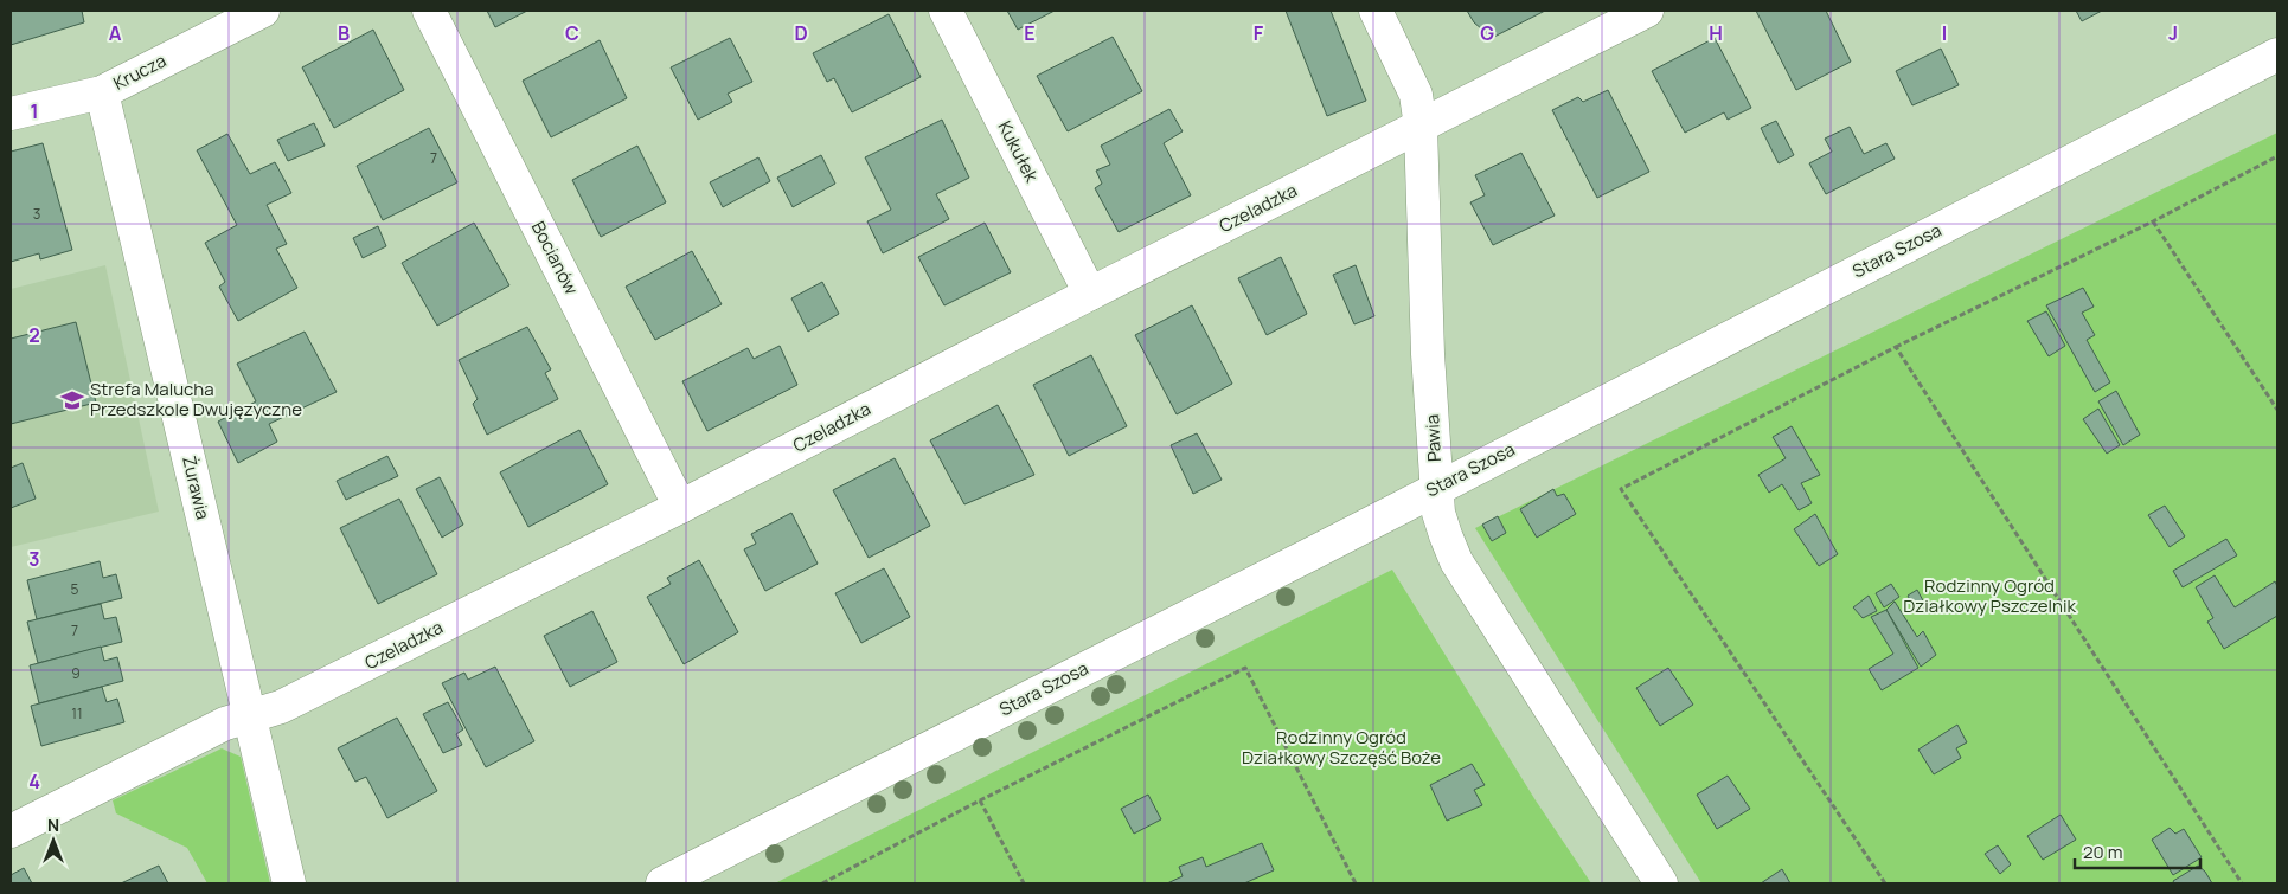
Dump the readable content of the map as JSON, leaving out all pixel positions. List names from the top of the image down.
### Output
{
  "streets": {
    "street": [
      "Krucza",
      "Kukułek",
      "Czeladzka",
      "Stara Szosa",
      "Bocianów",
      "Pawia",
      "Żurawia"
    ]
  },
  "crossings": [
    ["Krucza", "Żurawia"],
    ["Kukułek", "Czeladzka"],
    ["Czeladzka", "Bocianów"],
    ["Czeladzka", "Pawia"],
    ["Czeladzka", "Żurawia"],
    ["Stara Szosa", "Pawia"]
  ],
  "parks": ["Rodzinny Ogród Działkowy Pszczelnik", "Rodzinny Ogród Działkowy Szczęść Boże"],
  "places": {
    "school or university": ["Strefa Malucha Przedszkole Dwujęzyczne"]
  },
  "house_numbers": [
    "7",
    "3",
    "5",
    "7",
    "9",
    "11"
  ],
  "scale_bar": "20 m",
  "north": "top",
  "grid": {
    "columns": [
      "A",
      "B",
      "C",
      "D",
      "E",
      "F",
      "G",
      "H",
      "I",
      "J"
    ],
    "rows": [
      "1",
      "2",
      "3",
      "4"
    ]
  }
}
